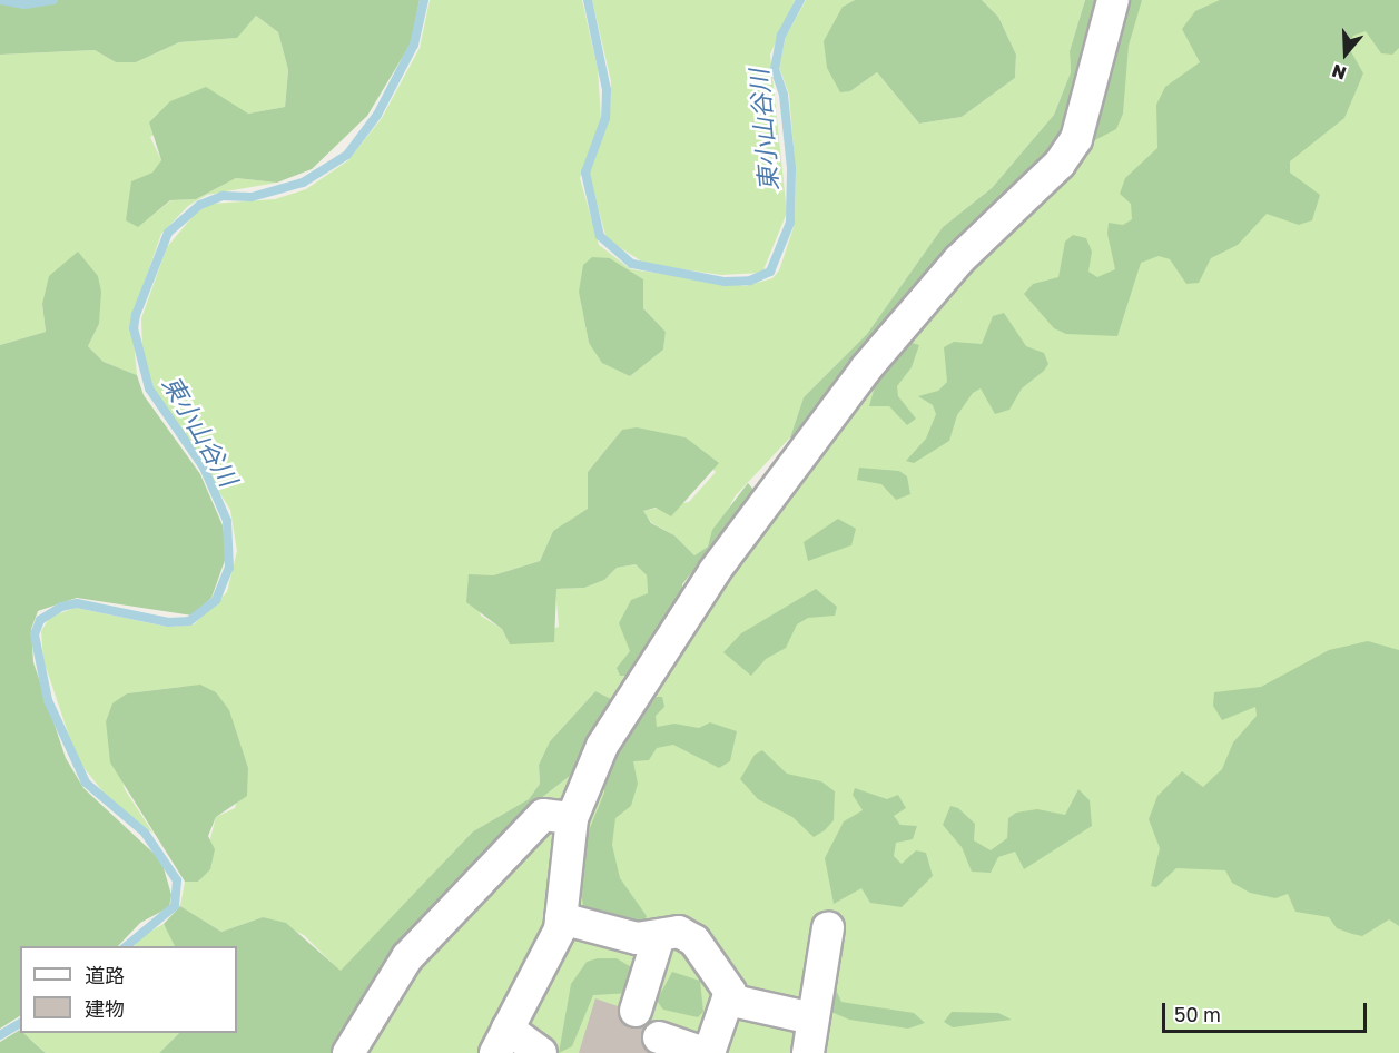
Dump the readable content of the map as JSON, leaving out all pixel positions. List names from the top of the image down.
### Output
{
  "water": ["東小山谷川"],
  "legend": ["道路", "建物"],
  "scale_bar": "50 m",
  "north": "bottom"
}
